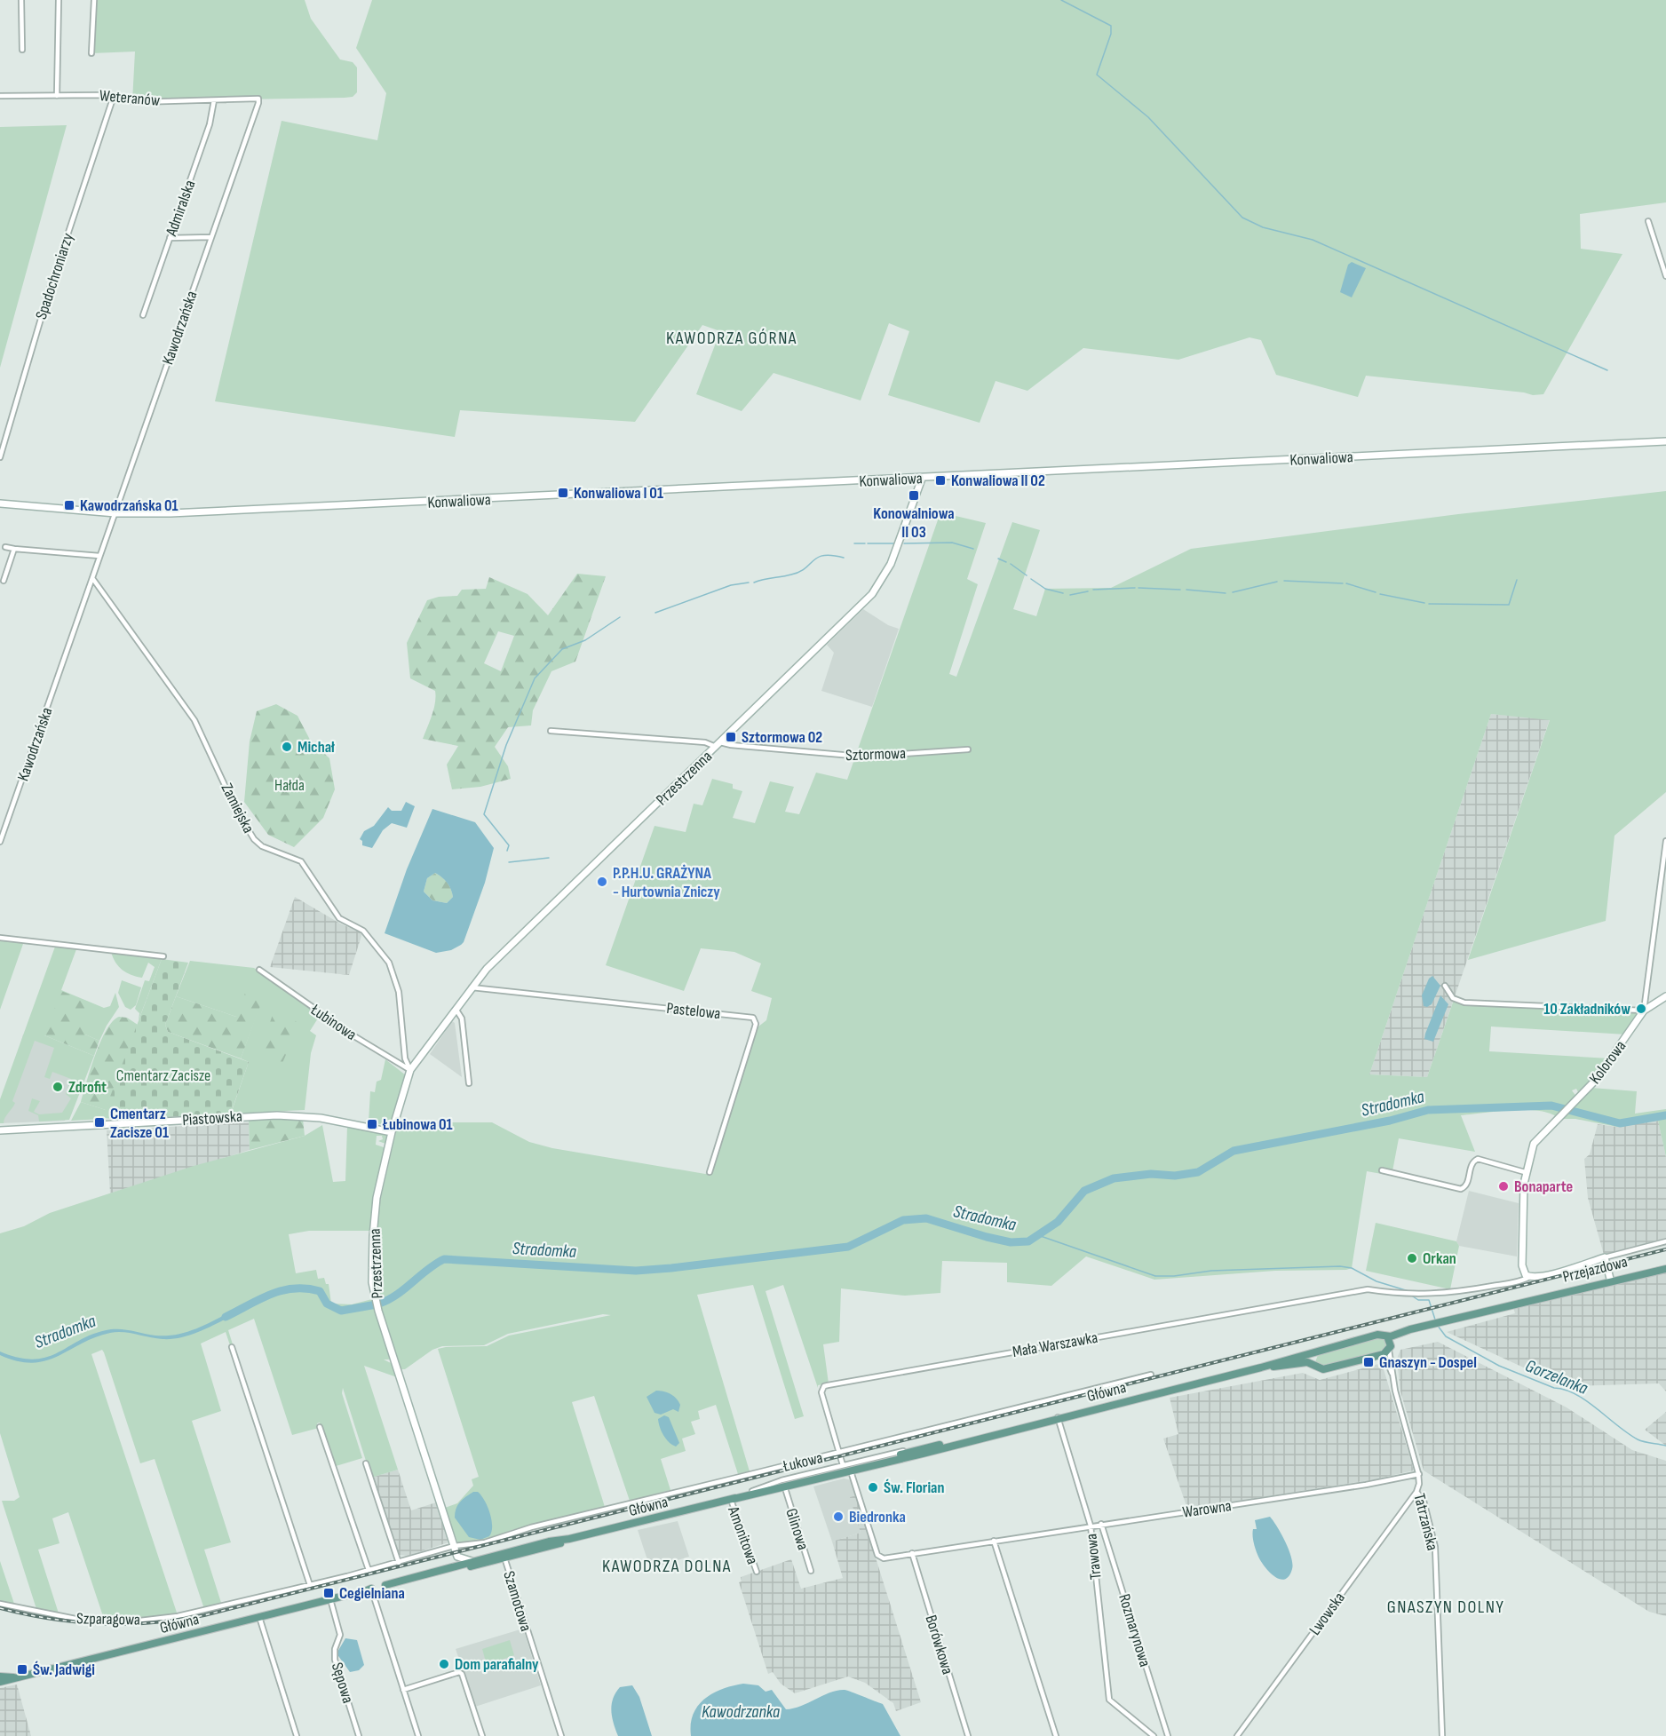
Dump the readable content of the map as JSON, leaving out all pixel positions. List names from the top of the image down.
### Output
{
  "streets": {
    "main road": ["Przejazdowa", "Główna"],
    "street": [
      "Weteranów",
      "Admiralska",
      "Spadochroniarzy",
      "Kawodrzańska",
      "Konwaliowa",
      "Sztormowa",
      "Przestrzenna",
      "Zamiejska",
      "Pastelowa",
      "Łubinowa",
      "Kolorowa",
      "Piastowska",
      "Mała Warszawka",
      "Łukowa",
      "Warowna",
      "Tatrzańska",
      "Glinowa",
      "Amonitowa",
      "Trawowa",
      "Szamotowa",
      "Lwowska",
      "Szparagowa",
      "Rozmarynowa",
      "Borówkowa",
      "Sępowa"
    ]
  },
  "crossings": [
    ["Weteranów", "Admiralska"],
    ["Weteranów", "Spadochroniarzy"],
    ["Weteranów", "Kawodrzańska"],
    ["Kawodrzańska", "Konwaliowa"],
    ["Kawodrzańska", "Zamiejska"],
    ["Konwaliowa", "Przestrzenna"],
    ["Sztormowa", "Przestrzenna"],
    ["Przestrzenna", "Zamiejska"],
    ["Przestrzenna", "Pastelowa"],
    ["Przestrzenna", "Łubinowa"],
    ["Przestrzenna", "Piastowska"],
    ["Przestrzenna", "Łukowa"],
    ["Przestrzenna", "Szparagowa"],
    ["Zamiejska", "Łubinowa"],
    ["Kolorowa", "Mała Warszawka"],
    ["Przejazdowa", "Główna"],
    ["Przejazdowa", "Tatrzańska"],
    ["Mała Warszawka", "Główna"],
    ["Mała Warszawka", "Łukowa"],
    ["Główna", "Warowna"],
    ["Główna", "Tatrzańska"],
    ["Główna", "Glinowa"],
    ["Główna", "Amonitowa"],
    ["Główna", "Trawowa"],
    ["Główna", "Szamotowa"],
    ["Główna", "Sępowa"],
    ["Łukowa", "Szparagowa"],
    ["Warowna", "Tatrzańska"],
    ["Warowna", "Trawowa"],
    ["Warowna", "Rozmarynowa"],
    ["Warowna", "Borówkowa"],
    ["Tatrzańska", "Lwowska"]
  ],
  "districts": ["KAWODRZA GÓRNA", "KAWODRZA DOLNA", "GNASZYN DOLNY"],
  "water": ["Stradomka", "Gorzelanka", "Kawodrzanka"],
  "parks": ["Hałda", "Cmentarz Zacisze"],
  "places": {
    "transit": [
      "Konwaliowa II 02",
      "Konwaliowa I 01",
      "Konowalniowa II 03",
      "Kawodrzańska 01",
      "Sztormowa 02",
      "Cmentarz Zacisze 01",
      "Łubinowa 01",
      "Gnaszyn - Dospel",
      "Cegielniana",
      "Św. Jadwigi"
    ],
    "other": [
      "Michał",
      "P.P.H.U. GRAŻYNA - Hurtownia Zniczy",
      "10 Zakładników",
      "Zdrofit",
      "Bonaparte",
      "Orkan",
      "Św. Florian",
      "Biedronka",
      "Dom parafialny"
    ]
  }
}
